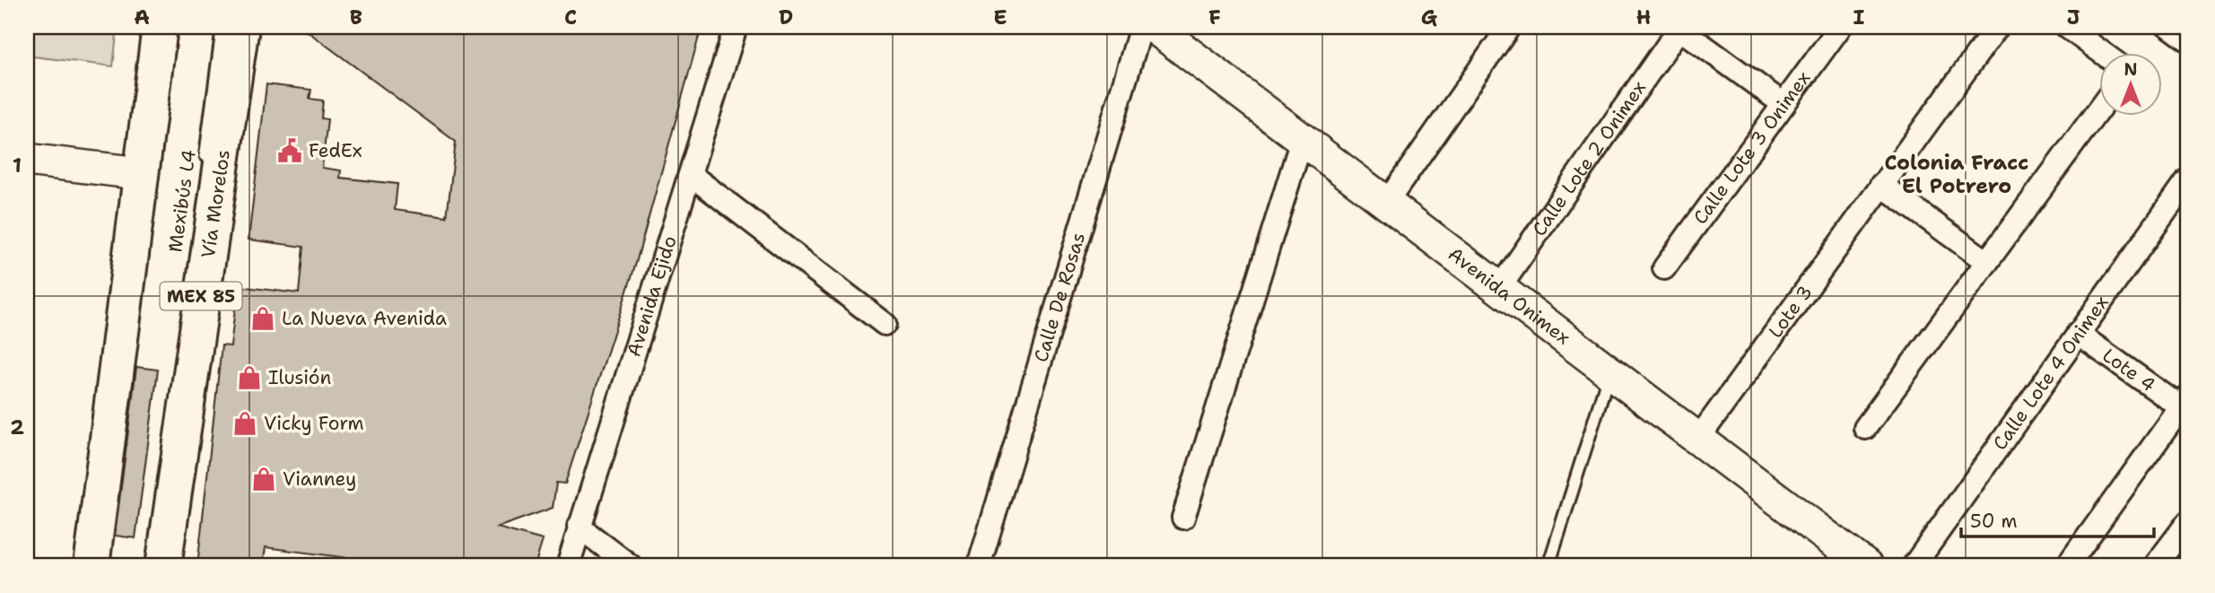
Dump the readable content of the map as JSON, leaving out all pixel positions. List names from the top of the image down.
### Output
{
  "streets": {
    "main road": ["Vía Morelos", "MEX 85"],
    "street": [
      "Calle Lote 3 Onimex",
      "Calle Lote 2 Onimex",
      "Avenida Ejido",
      "Calle De Rosas",
      "Avenida Onimex",
      "Lote 3",
      "Lote 4",
      "Calle Lote 4 Onimex"
    ],
    "lane": ["Mexibús L4"]
  },
  "crossings": [
    ["Calle Lote 2 Onimex", "Avenida Onimex"],
    ["Avenida Onimex", "Lote 3"],
    ["Lote 4", "Calle Lote 4 Onimex"]
  ],
  "districts": ["Colonia Fracc El Potrero"],
  "places": {
    "public building": ["FedEx"],
    "shop": [
      "La Nueva Avenida",
      "Ilusión",
      "Vicky Form",
      "Vianney"
    ]
  },
  "scale_bar": "50 m",
  "north": "top",
  "grid": {
    "columns": [
      "A",
      "B",
      "C",
      "D",
      "E",
      "F",
      "G",
      "H",
      "I",
      "J"
    ],
    "rows": ["1", "2"]
  }
}
